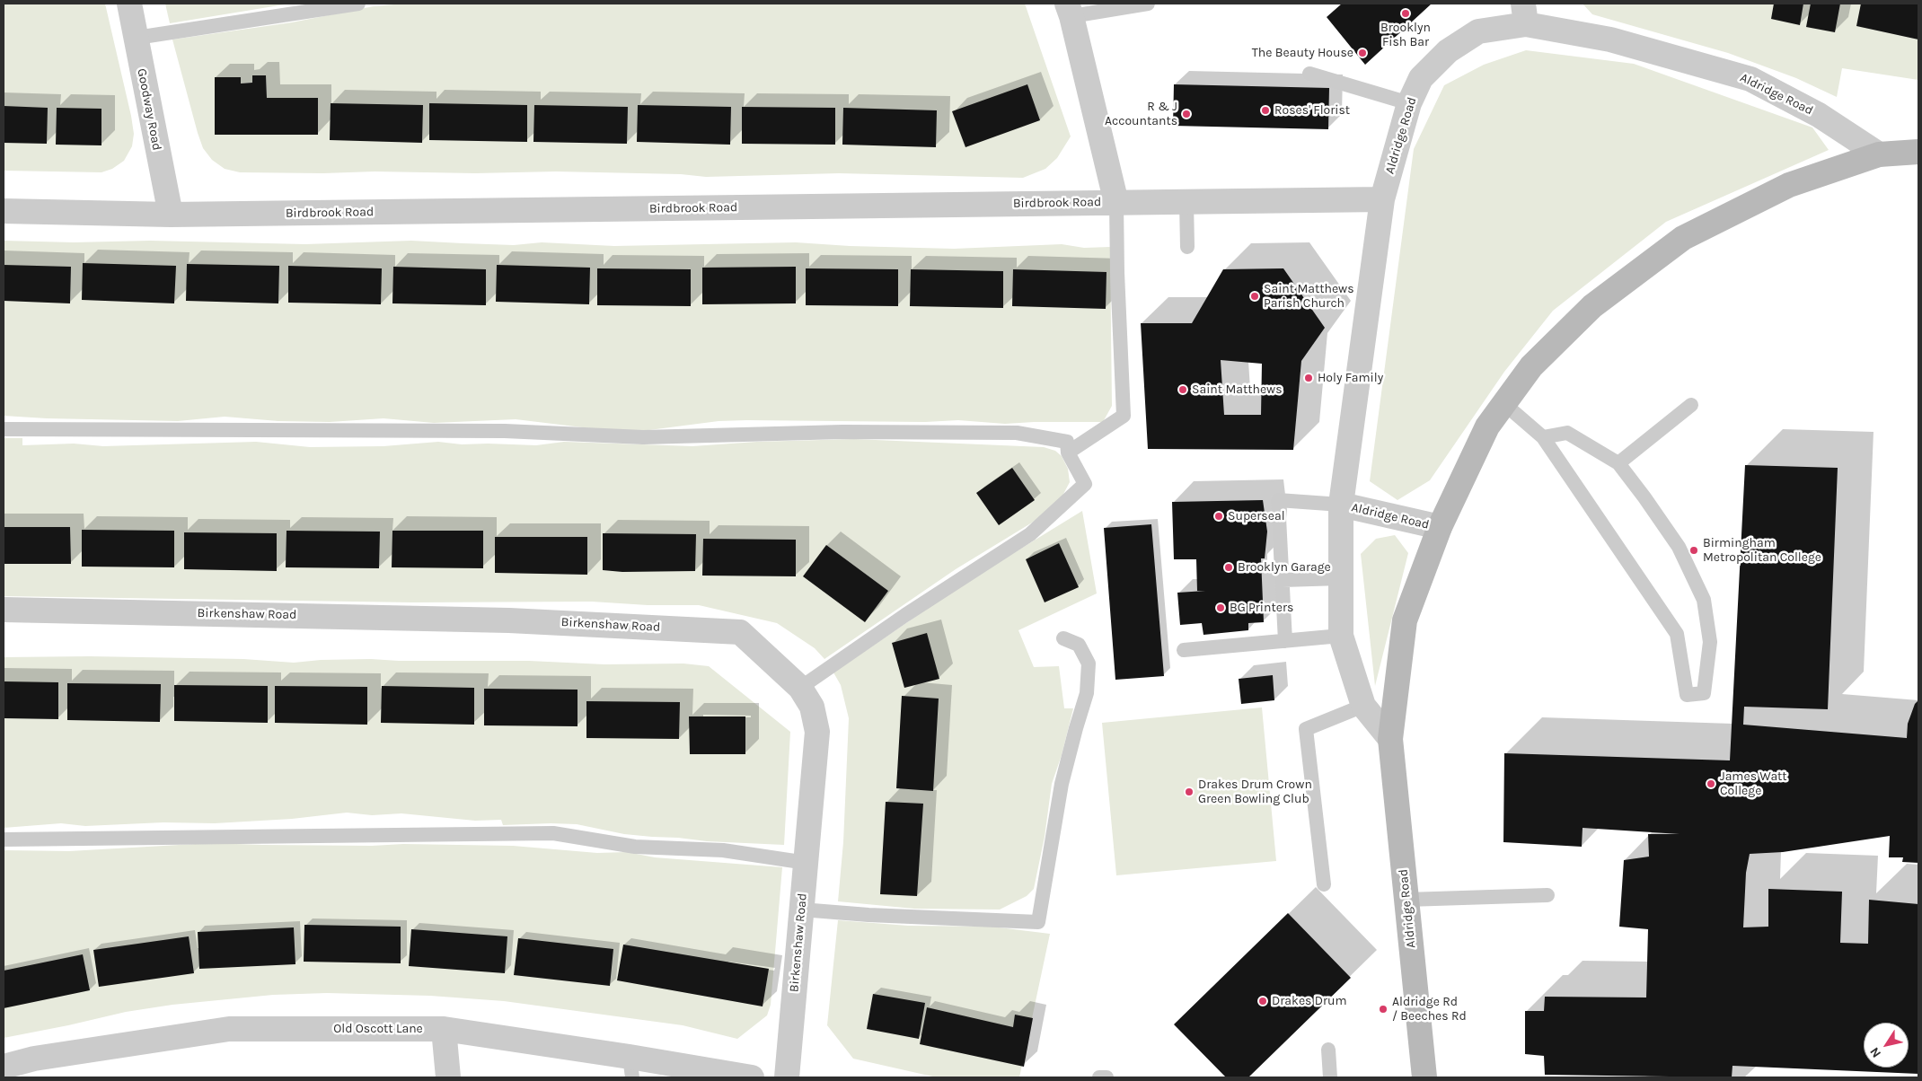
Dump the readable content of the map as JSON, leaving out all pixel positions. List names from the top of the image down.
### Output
{
  "streets": {
    "street": [
      "Aldridge Road",
      "Goodway Road",
      "Birdbrook Road",
      "Birkenshaw Road",
      "Old Oscott Lane"
    ]
  },
  "crossings": [
    ["Aldridge Road", "Birdbrook Road"],
    ["Goodway Road", "Birdbrook Road"]
  ],
  "places": [
    "Brooklyn Fish Bar",
    "The Beauty House",
    "Roses' Florist",
    "R & J Accountants",
    "Saint Matthews Parish Church",
    "Holy Family",
    "Saint Matthews",
    "Superseal",
    "Birmingham Metropolitan College",
    "Brooklyn Garage",
    "BG Printers",
    "James Watt College",
    "Drakes Drum Crown Green Bowling Club",
    "Drakes Drum",
    "Aldridge Rd / Beeches Rd"
  ],
  "north": "bottom left"
}
